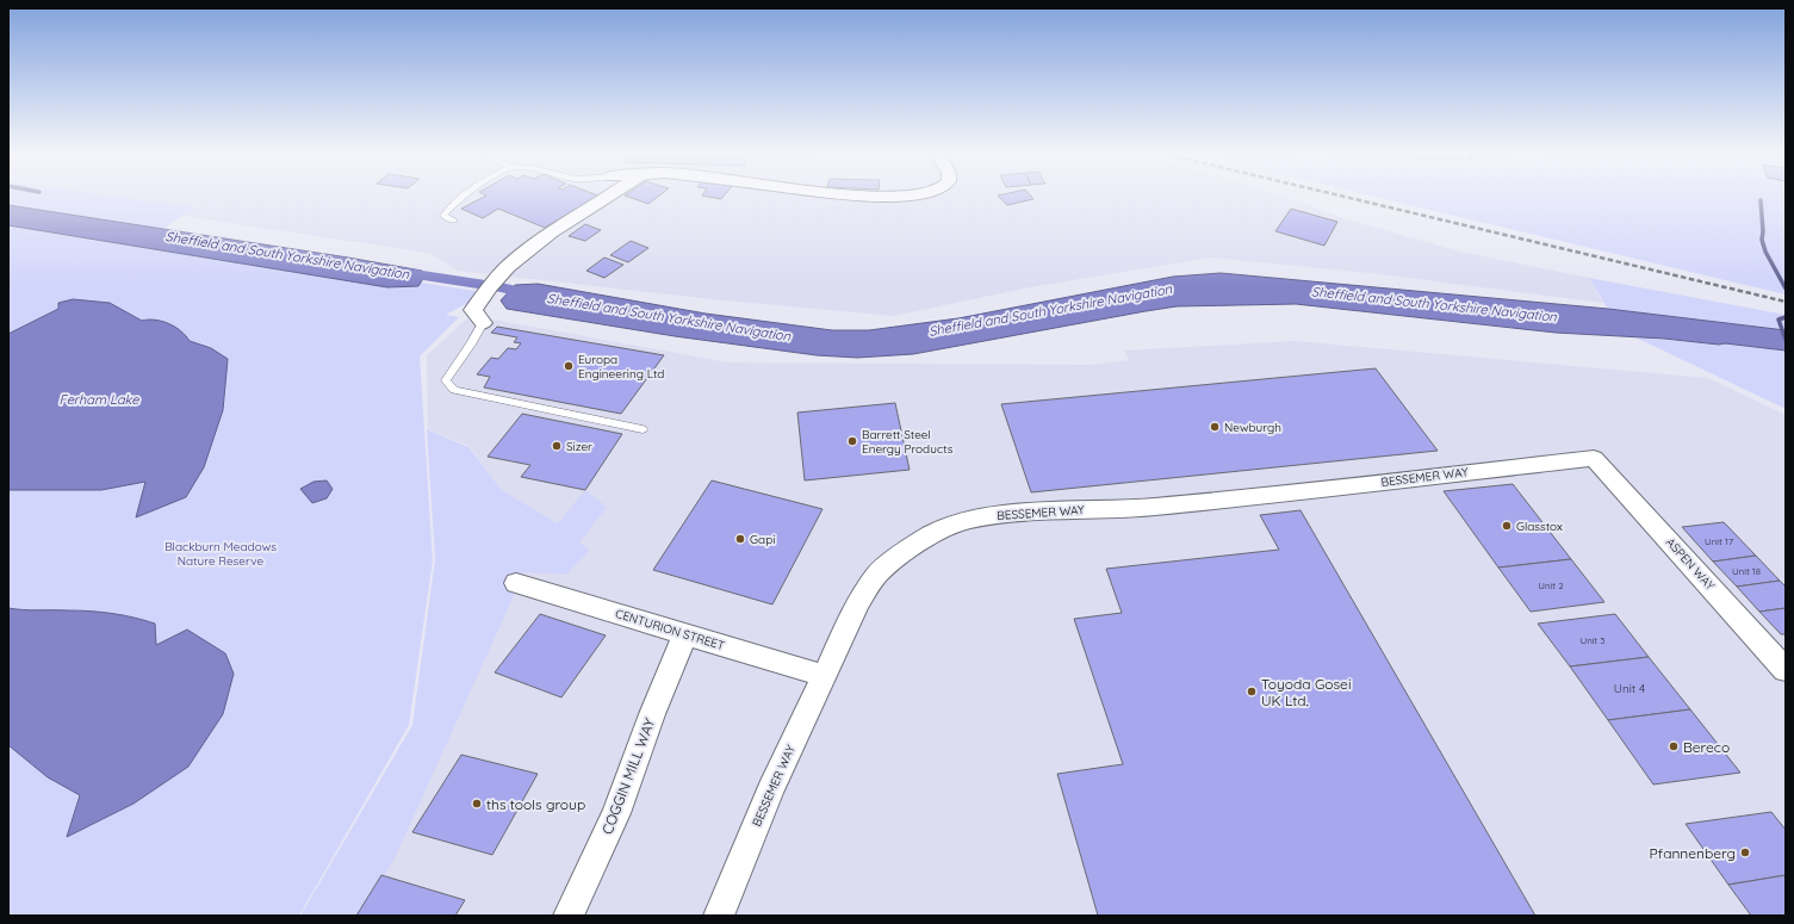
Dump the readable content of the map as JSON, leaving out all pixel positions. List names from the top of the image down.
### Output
{
  "streets": {
    "street": [
      "BESSEMER WAY",
      "ASPEN WAY",
      "CENTURION STREET",
      "COGGIN MILL WAY"
    ]
  },
  "crossings": [
    ["BESSEMER WAY", "ASPEN WAY"],
    ["BESSEMER WAY", "CENTURION STREET"],
    ["CENTURION STREET", "COGGIN MILL WAY"]
  ],
  "water": ["Sheffield and South Yorkshire Navigation", "Ferham Lake"],
  "parks": ["Blackburn Meadows Nature Reserve"],
  "places": [
    "Europa Engineering Ltd",
    "Newburgh",
    "Barrett Steel Energy Products",
    "Sizer",
    "Glasstox",
    "Gapi",
    "Toyoda Gosei UK Ltd.",
    "Bereco",
    "ths tools group",
    "Pfannenberg"
  ],
  "house_numbers": [
    "Unit 17",
    "Unit 18",
    "Unit 2",
    "Unit 3",
    "Unit 4"
  ]
}
